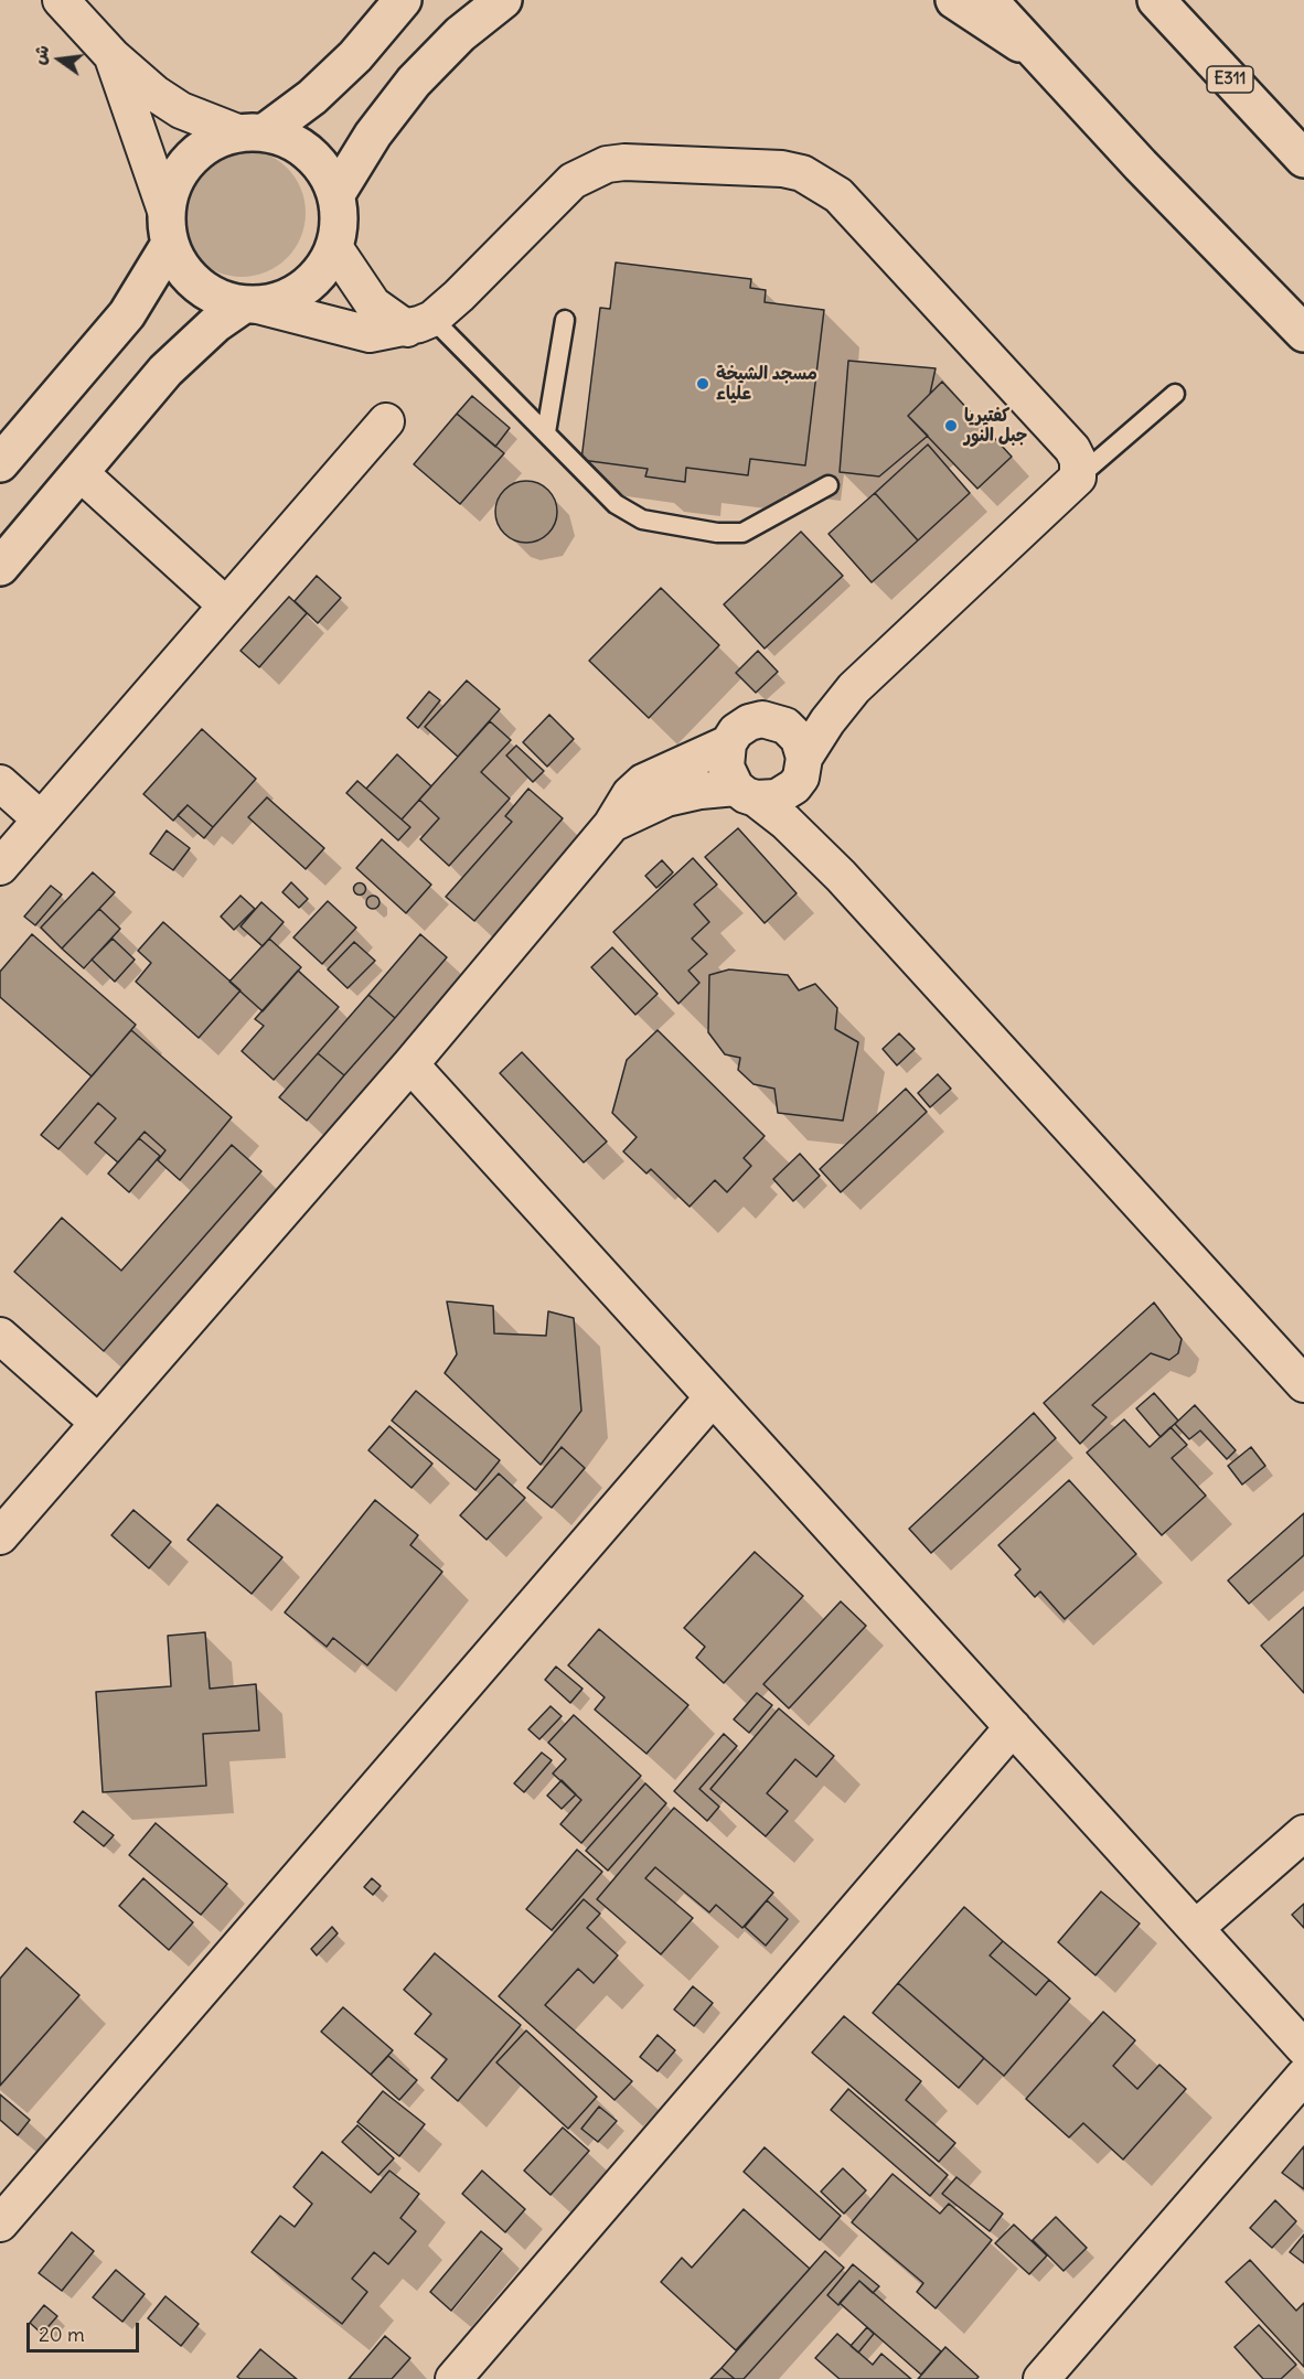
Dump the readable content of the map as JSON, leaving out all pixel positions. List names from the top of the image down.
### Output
{
  "streets": {
    "main road": ["E311"]
  },
  "places": ["مسجد الشيخة علياء", "كفتيريا جبل النور"],
  "scale_bar": "20 m",
  "north": "left"
}
